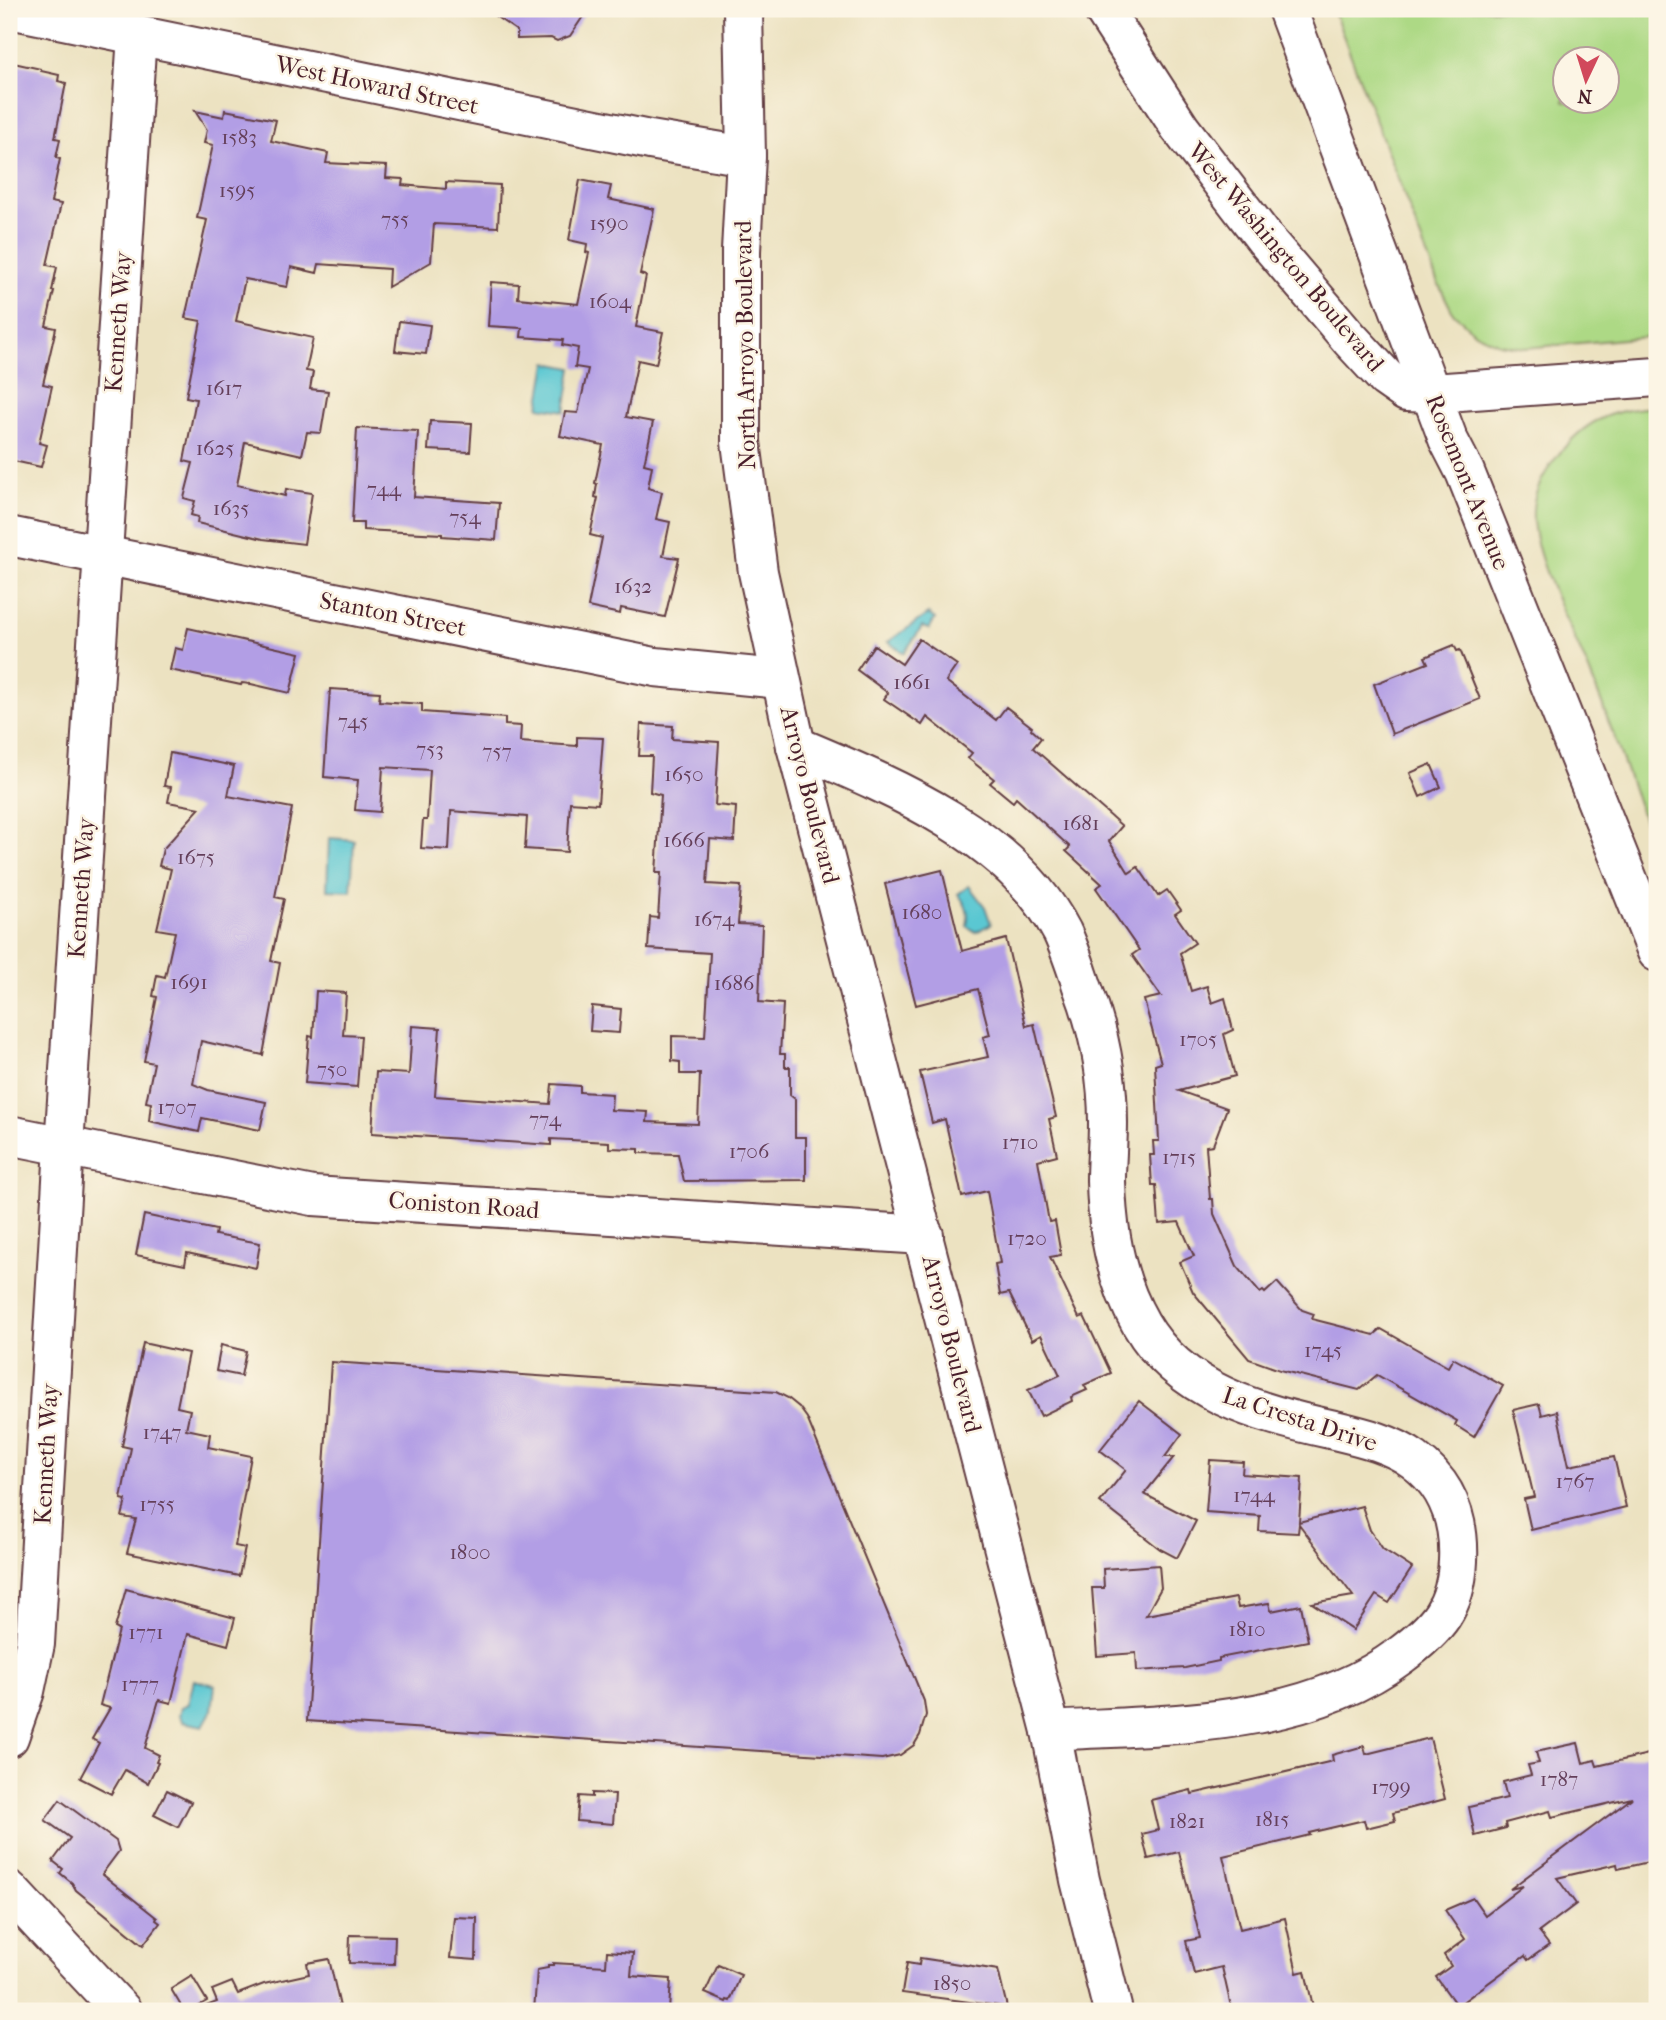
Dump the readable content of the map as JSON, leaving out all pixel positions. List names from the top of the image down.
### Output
{
  "streets": {
    "street": [
      "West Howard Street",
      "West Washington Boulevard",
      "Kenneth Way",
      "North Arroyo Boulevard",
      "Rosemont Avenue",
      "Stanton Street",
      "Arroyo Boulevard",
      "Coniston Road",
      "La Cresta Drive"
    ]
  },
  "crossings": [
    ["West Howard Street", "Kenneth Way"],
    ["West Howard Street", "North Arroyo Boulevard"],
    ["West Washington Boulevard", "Rosemont Avenue"],
    ["Kenneth Way", "Stanton Street"],
    ["Kenneth Way", "Coniston Road"],
    ["North Arroyo Boulevard", "Stanton Street"],
    ["North Arroyo Boulevard", "Arroyo Boulevard"],
    ["Stanton Street", "Arroyo Boulevard"],
    ["Arroyo Boulevard", "Coniston Road"],
    ["Arroyo Boulevard", "La Cresta Drive"]
  ],
  "house_numbers": [
    "1583",
    "1595",
    "755",
    "1590",
    "1604",
    "1617",
    "1625",
    "744",
    "1635",
    "754",
    "1632",
    "1661",
    "745",
    "753",
    "757",
    "1650",
    "1681",
    "1666",
    "1675",
    "1680",
    "1674",
    "1691",
    "1686",
    "1705",
    "750",
    "1707",
    "774",
    "1710",
    "1706",
    "1715",
    "1720",
    "1745",
    "1747",
    "1767",
    "1744",
    "1755",
    "1800",
    "1810",
    "1771",
    "1777",
    "1787",
    "1799",
    "1815",
    "1821",
    "1850"
  ],
  "north": "bottom"
}
